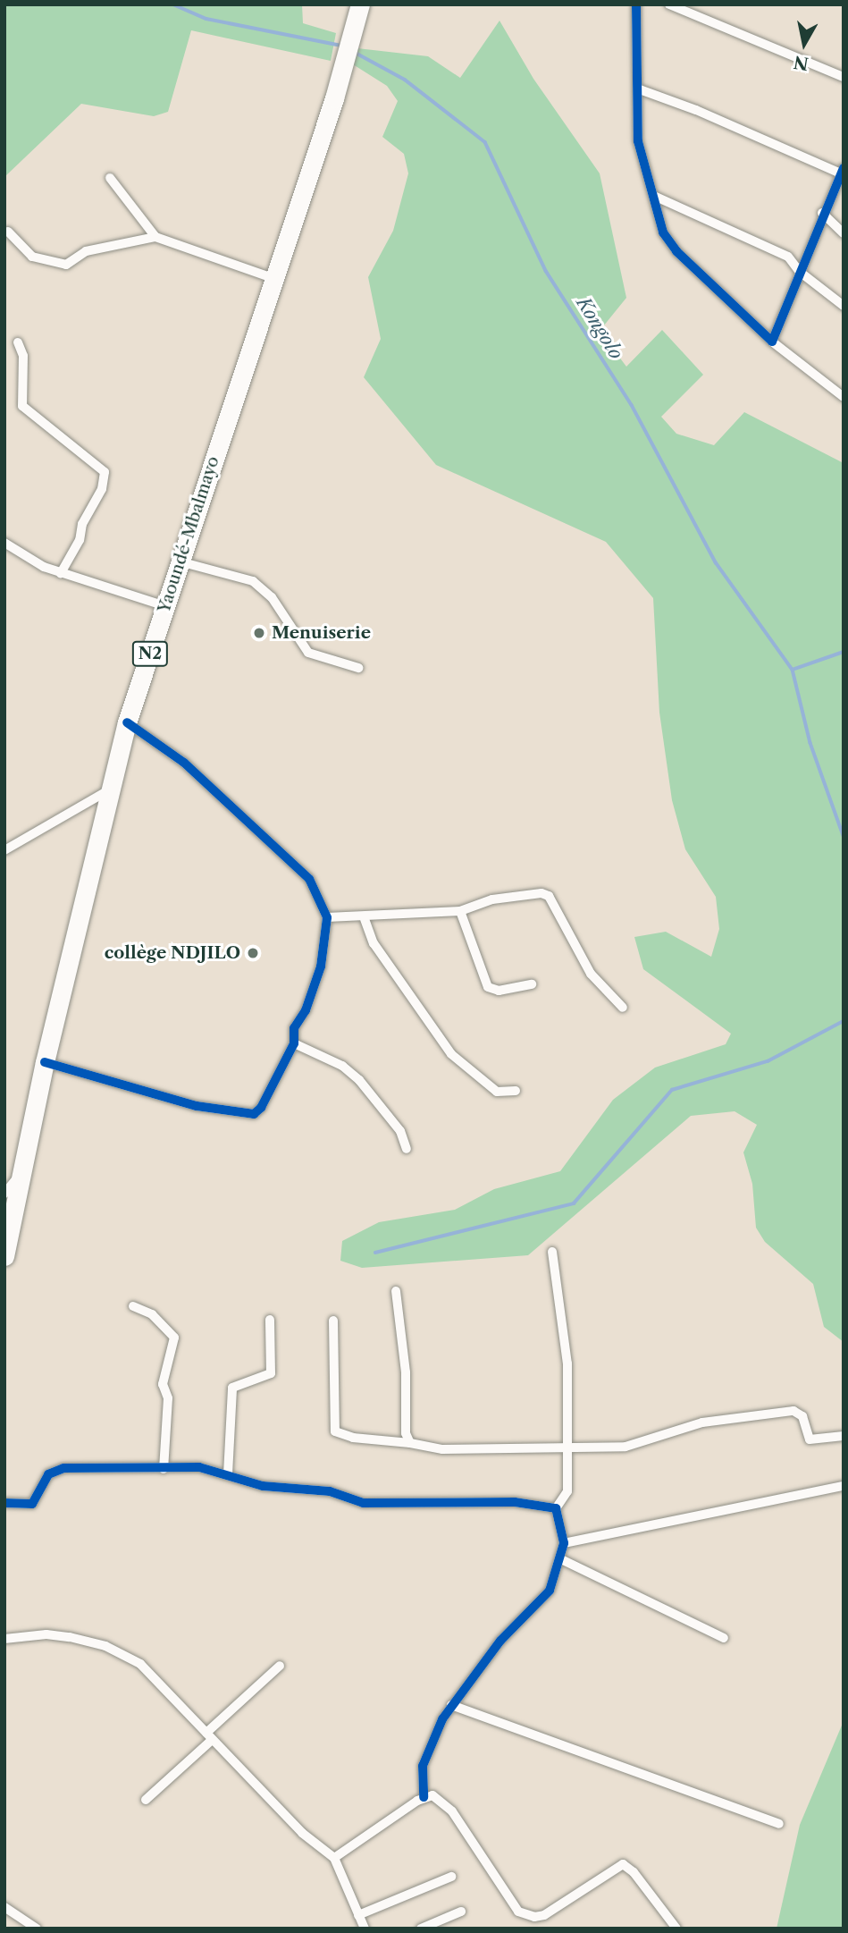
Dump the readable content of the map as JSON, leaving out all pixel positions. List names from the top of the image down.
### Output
{
  "streets": {
    "highway": ["Yaoundé-Mbalmayo", "N2"]
  },
  "water": ["Kongolo"],
  "places": ["Menuiserie", "collège NDJILO"],
  "north": "bottom"
}
